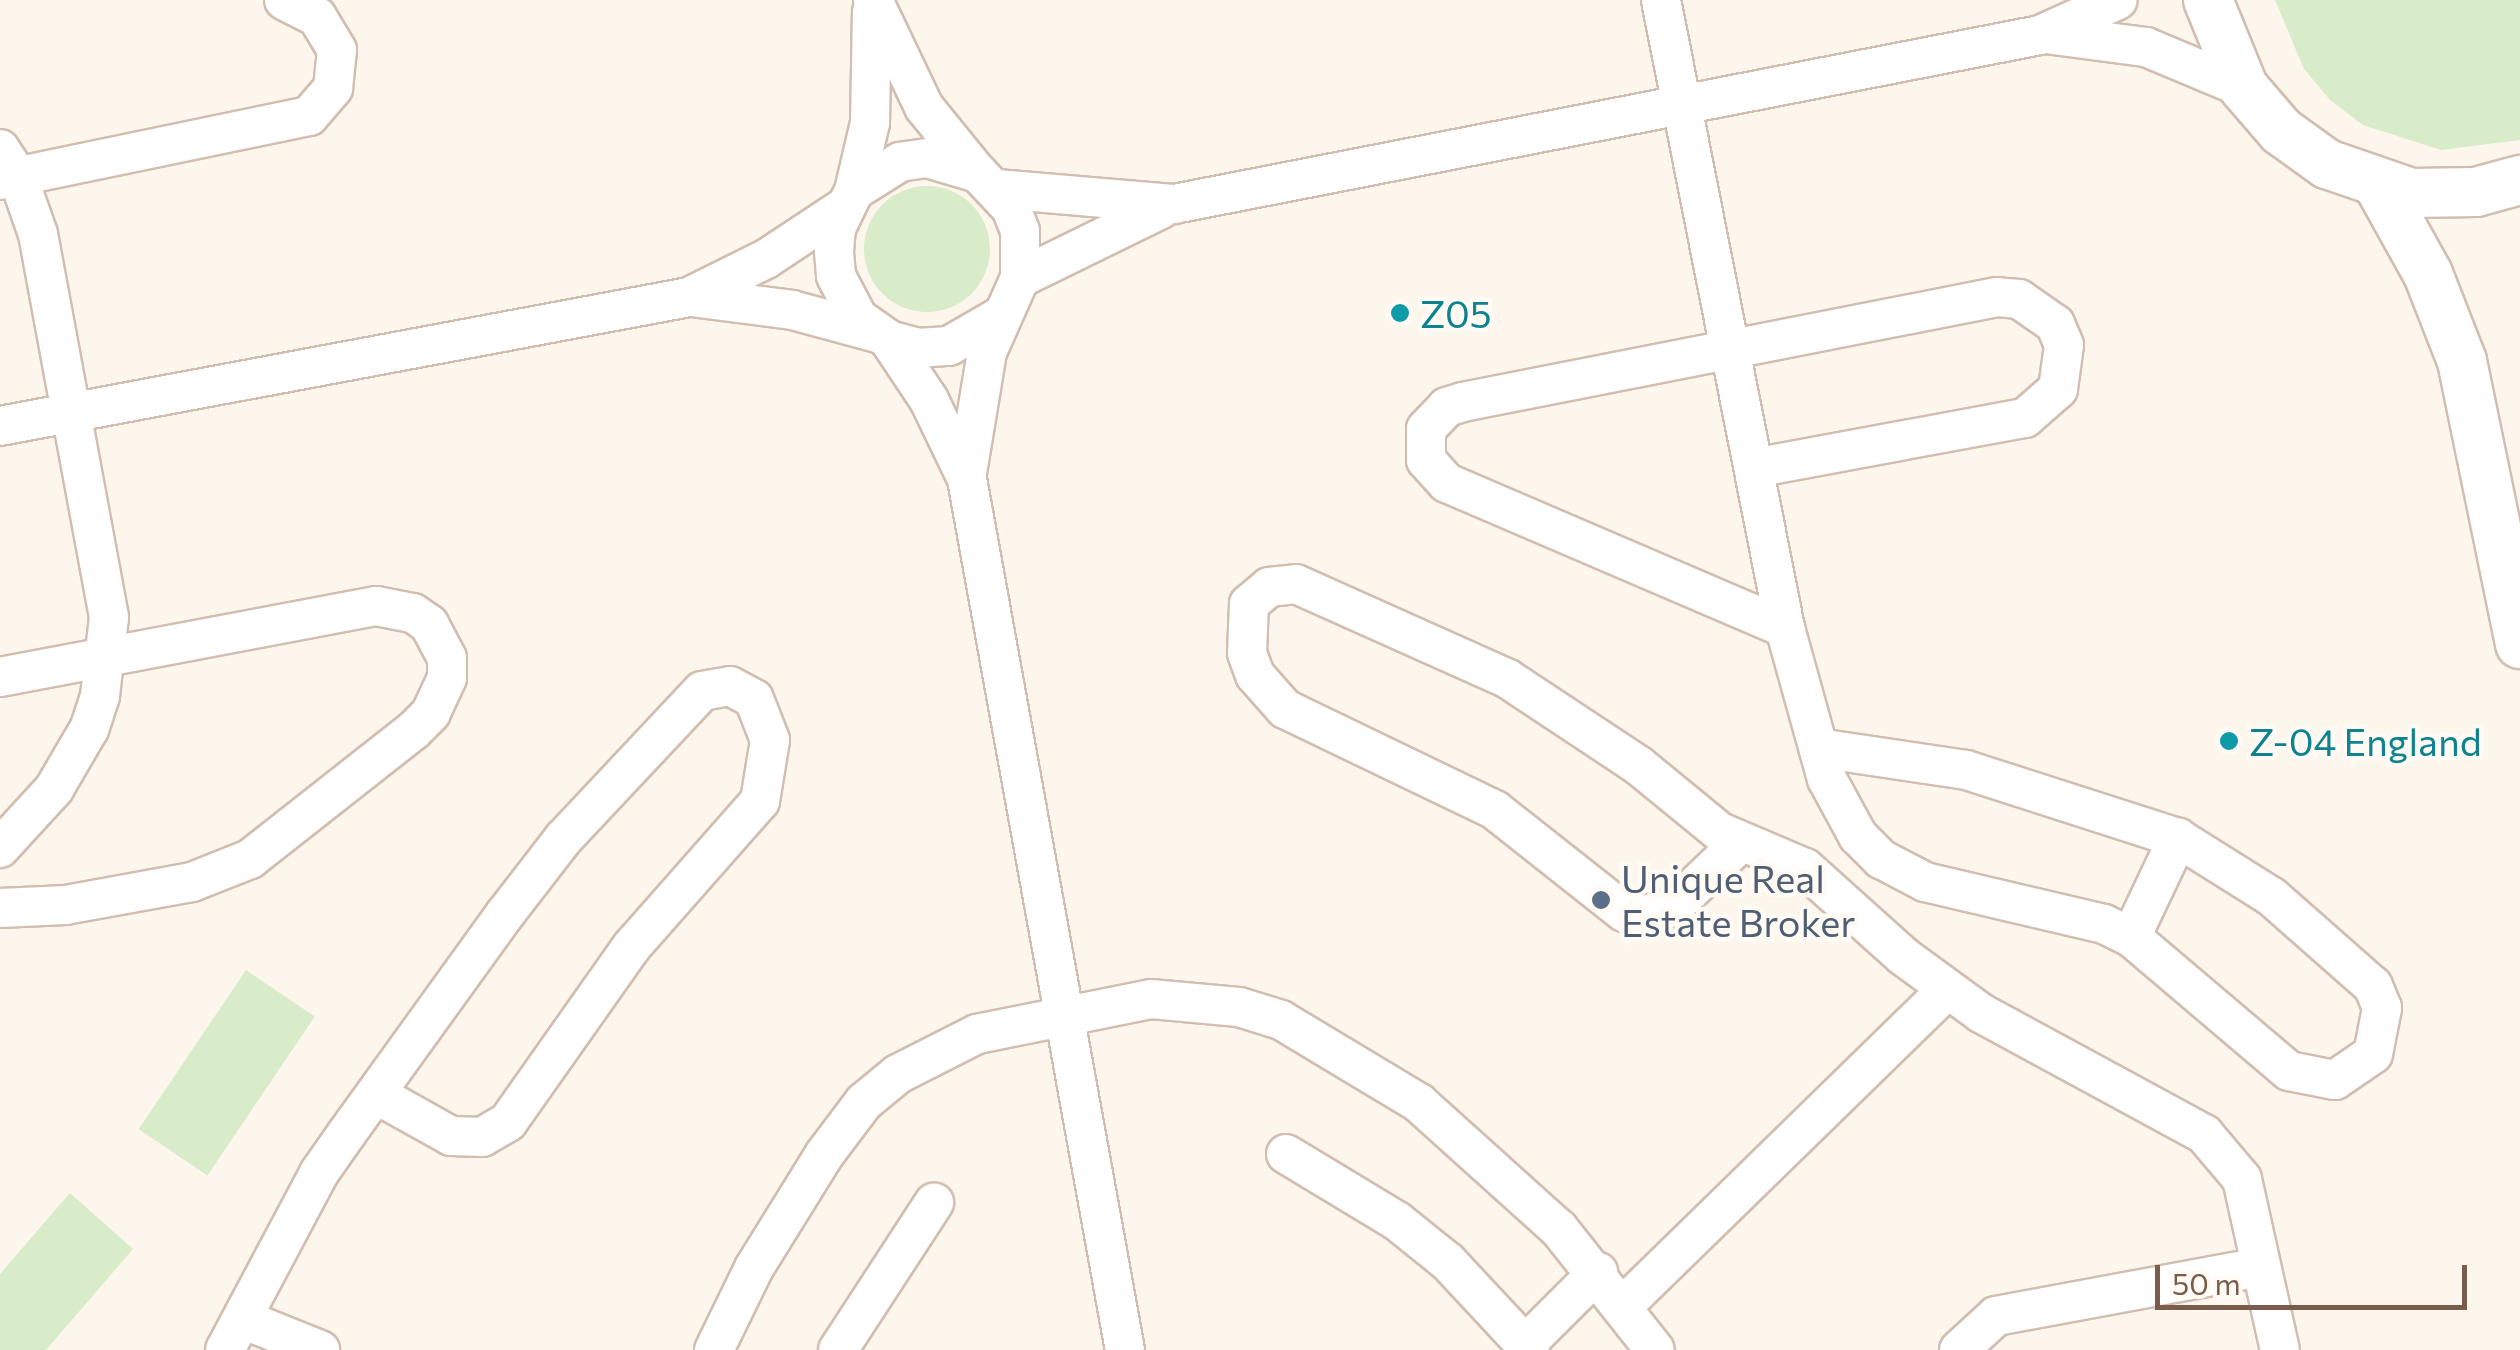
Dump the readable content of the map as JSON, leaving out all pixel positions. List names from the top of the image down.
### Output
{
  "places": ["Z05", "Z-04 England", "Unique Real Estate Broker"],
  "scale_bar": "50 m"
}
